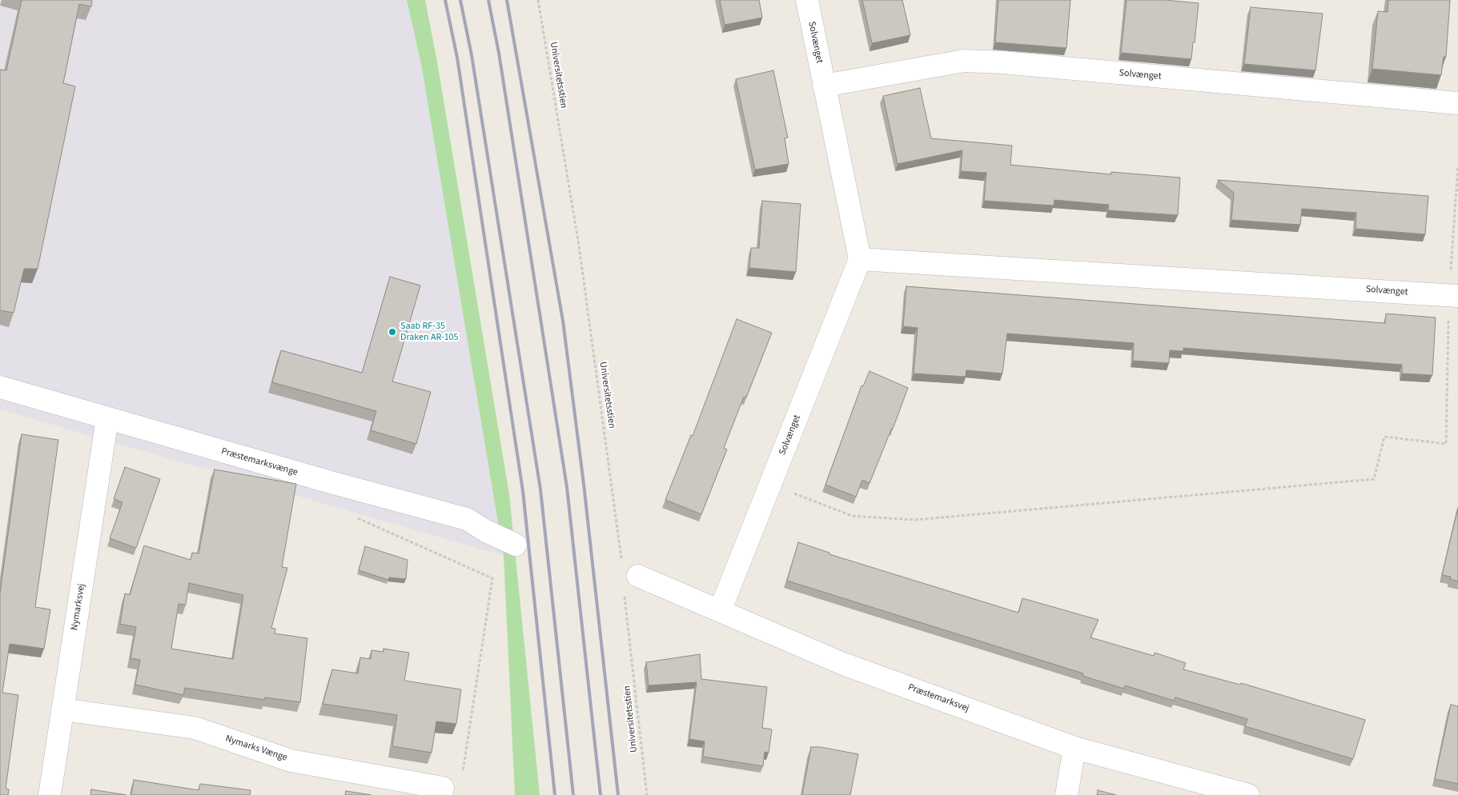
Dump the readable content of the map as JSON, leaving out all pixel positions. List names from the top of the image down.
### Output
{
  "streets": {
    "street": [
      "Solvænget",
      "Præstemarksvænge",
      "Nymarksvej",
      "Præstemarksvej",
      "Nymarks Vænge"
    ],
    "path": ["Universitetsstien"]
  },
  "crossings": [
    ["Solvænget", "Præstemarksvej"],
    ["Universitetsstien", "Præstemarksvej"],
    ["Præstemarksvænge", "Nymarksvej"],
    ["Nymarksvej", "Nymarks Vænge"]
  ],
  "places": ["Saab RF-35 Draken AR-105"]
}
